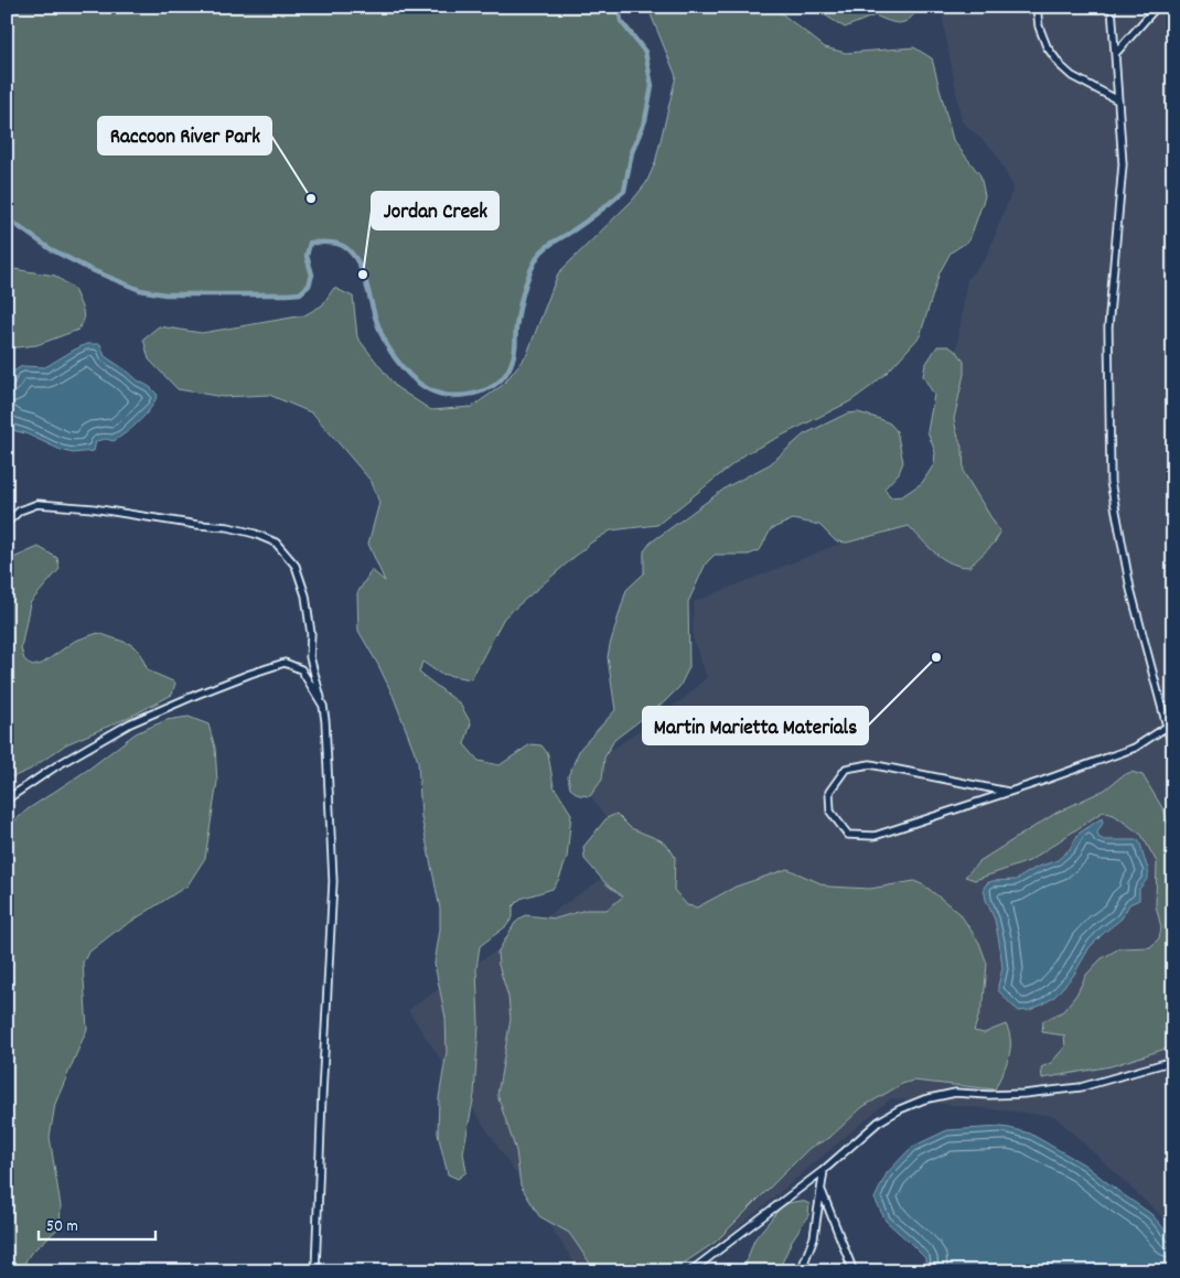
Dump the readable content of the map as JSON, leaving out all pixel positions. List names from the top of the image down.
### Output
{
  "places": ["Raccoon River Park", "Jordan Creek", "Martin Marietta Materials"],
  "scale_bar": "50 m"
}
